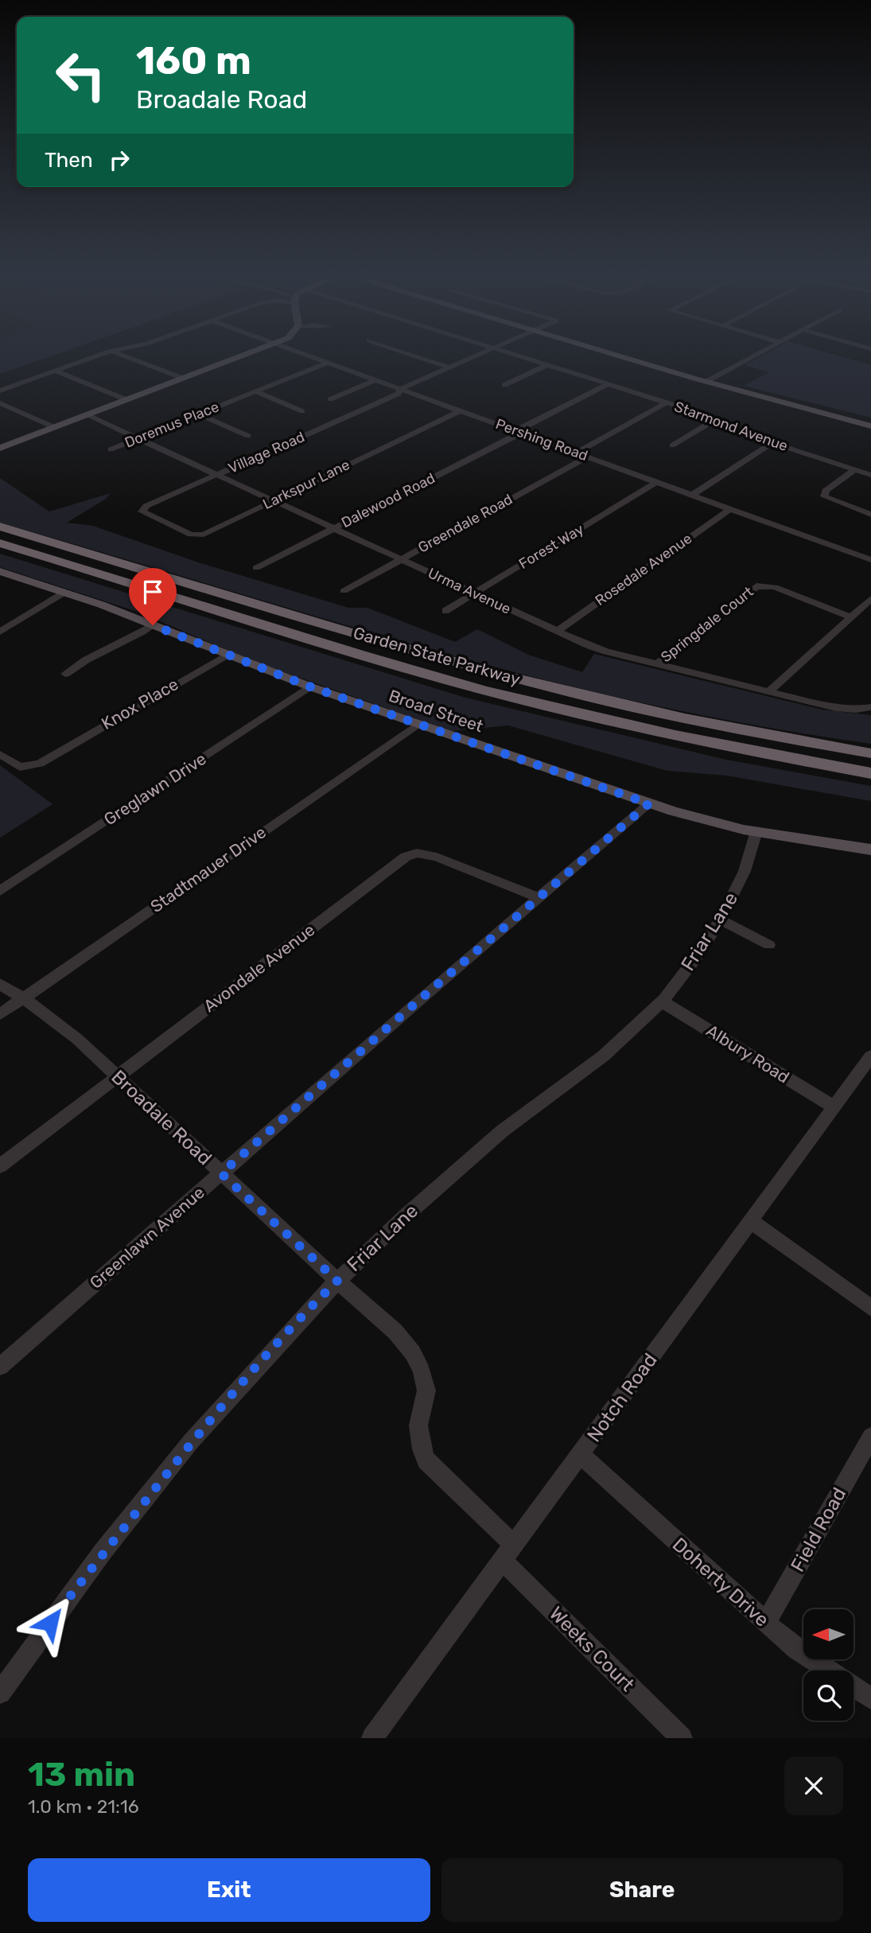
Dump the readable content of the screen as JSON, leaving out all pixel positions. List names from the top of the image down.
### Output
{
  "streets": {
    "highway": ["Garden State Parkway"],
    "main road": ["Broad Street"],
    "street": [
      "Doremus Place",
      "Starmond Avenue",
      "Pershing Road",
      "Village Road",
      "Larkspur Lane",
      "Dalewood Road",
      "Greendale Road",
      "Forest Way",
      "Rosedale Avenue",
      "Urma Avenue",
      "Springdale Court",
      "Knox Place",
      "Greglawn Drive",
      "Stadtmauer Drive",
      "Friar Lane",
      "Avondale Avenue",
      "Albury Road",
      "Broadale Road",
      "Greenlawn Avenue",
      "Notch Road",
      "Field Road",
      "Doherty Drive",
      "Weeks Court"
    ]
  },
  "crossings": [
    ["Doremus Place", "Pershing Road"],
    ["Doremus Place", "Urma Avenue"],
    ["Starmond Avenue", "Dalewood Road"],
    ["Pershing Road", "Village Road"],
    ["Pershing Road", "Larkspur Lane"],
    ["Pershing Road", "Dalewood Road"],
    ["Pershing Road", "Greendale Road"],
    ["Pershing Road", "Forest Way"],
    ["Pershing Road", "Rosedale Avenue"],
    ["Village Road", "Larkspur Lane"],
    ["Village Road", "Urma Avenue"],
    ["Larkspur Lane", "Urma Avenue"],
    ["Dalewood Road", "Urma Avenue"],
    ["Greendale Road", "Urma Avenue"],
    ["Forest Way", "Urma Avenue"],
    ["Rosedale Avenue", "Urma Avenue"],
    ["Urma Avenue", "Springdale Court"],
    ["Knox Place", "Broad Street"],
    ["Broad Street", "Greglawn Drive"],
    ["Broad Street", "Stadtmauer Drive"],
    ["Broad Street", "Friar Lane"],
    ["Broad Street", "Greenlawn Avenue"],
    ["Stadtmauer Drive", "Broadale Road"],
    ["Friar Lane", "Albury Road"],
    ["Friar Lane", "Broadale Road"],
    ["Avondale Avenue", "Broadale Road"],
    ["Avondale Avenue", "Greenlawn Avenue"],
    ["Albury Road", "Notch Road"],
    ["Broadale Road", "Greenlawn Avenue"],
    ["Broadale Road", "Notch Road"],
    ["Broadale Road", "Weeks Court"],
    ["Notch Road", "Doherty Drive"],
    ["Notch Road", "Weeks Court"],
    ["Field Road", "Doherty Drive"]
  ],
  "north": "left",
  "page": {
    "turn": ["160 m", "Broadale Road"],
    "then": "Then",
    "heading": ["13 min", "1.0 km · 21:16"],
    "buttons": ["Exit", "Share"]
  }
}
